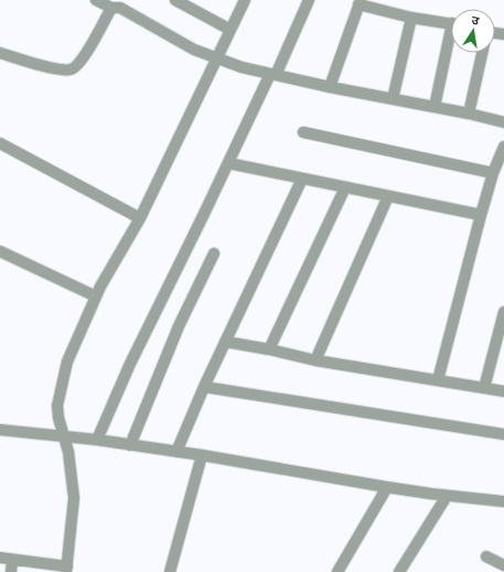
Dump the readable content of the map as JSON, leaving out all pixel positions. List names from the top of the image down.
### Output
{
  "north": "top"
}
